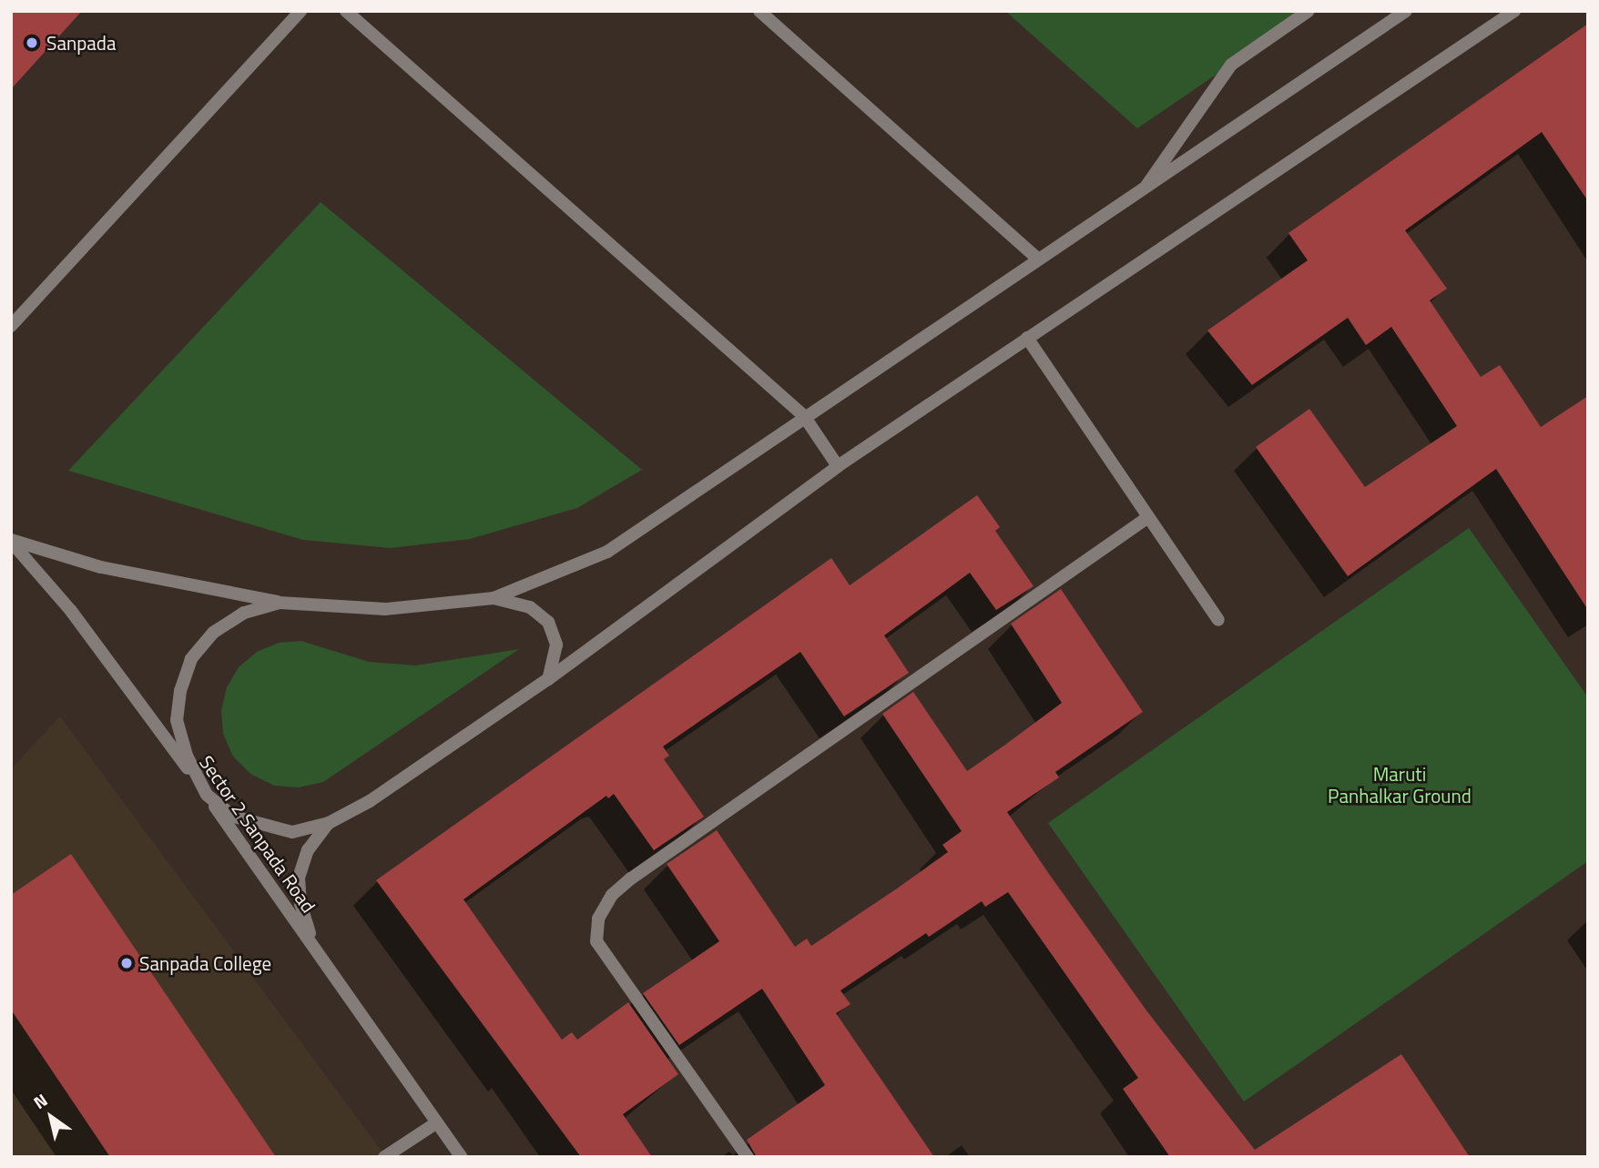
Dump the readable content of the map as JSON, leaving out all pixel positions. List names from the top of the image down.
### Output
{
  "streets": {
    "street": ["Sector 2 Sanpada Road"]
  },
  "parks": ["Maruti Panhalkar Ground"],
  "places": ["Sanpada", "Sanpada College"],
  "north": "top left"
}
